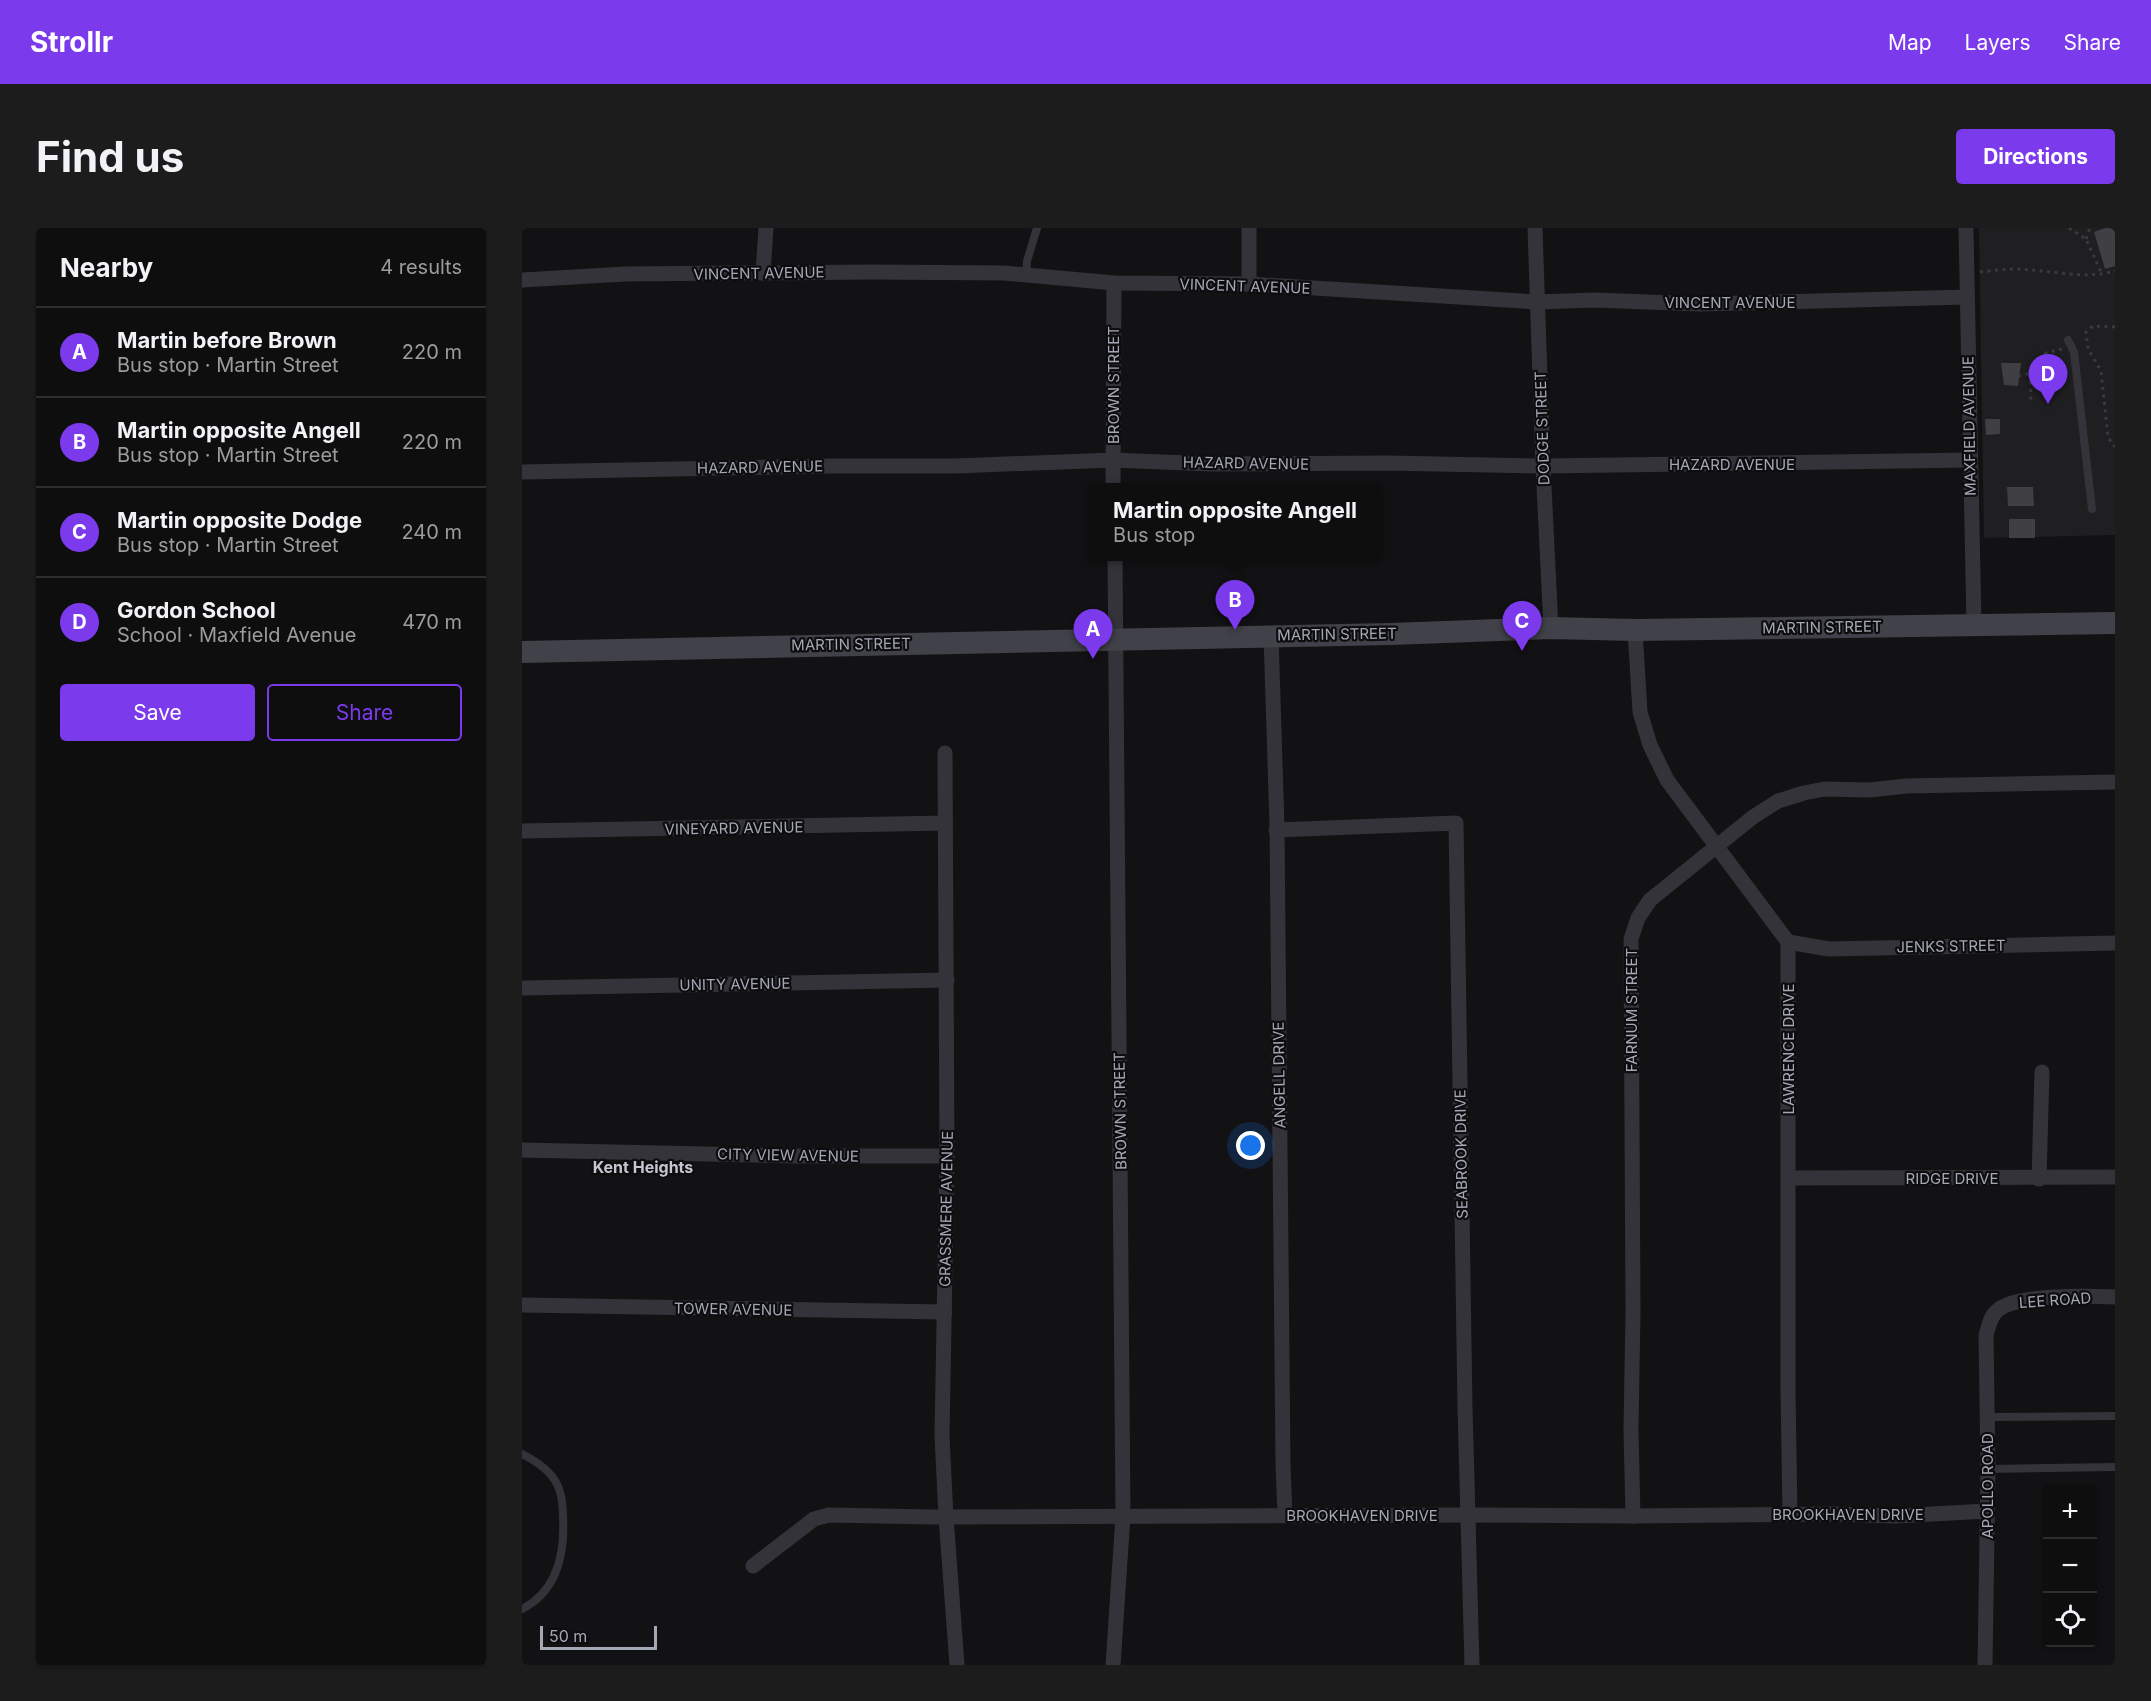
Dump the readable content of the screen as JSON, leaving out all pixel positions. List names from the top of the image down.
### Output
{
  "streets": {
    "street": [
      "VINCENT AVENUE",
      "BROWN STREET",
      "MAXFIELD AVENUE",
      "DODGE STREET",
      "HAZARD AVENUE",
      "MARTIN STREET",
      "VINEYARD AVENUE",
      "JENKS STREET",
      "UNITY AVENUE",
      "FARNUM STREET",
      "LAWRENCE DRIVE",
      "ANGELL DRIVE",
      "SEABROOK DRIVE",
      "CITY VIEW AVENUE",
      "RIDGE DRIVE",
      "GRASSMERE AVENUE",
      "LEE ROAD",
      "TOWER AVENUE",
      "APOLLO ROAD",
      "BROOKHAVEN DRIVE"
    ]
  },
  "crossings": [
    ["VINCENT AVENUE", "BROWN STREET"],
    ["VINCENT AVENUE", "MAXFIELD AVENUE"],
    ["VINCENT AVENUE", "DODGE STREET"],
    ["BROWN STREET", "HAZARD AVENUE"],
    ["BROWN STREET", "MARTIN STREET"],
    ["BROWN STREET", "BROOKHAVEN DRIVE"],
    ["MAXFIELD AVENUE", "HAZARD AVENUE"],
    ["MAXFIELD AVENUE", "MARTIN STREET"],
    ["DODGE STREET", "HAZARD AVENUE"],
    ["DODGE STREET", "MARTIN STREET"],
    ["MARTIN STREET", "ANGELL DRIVE"],
    ["VINEYARD AVENUE", "GRASSMERE AVENUE"],
    ["JENKS STREET", "LAWRENCE DRIVE"],
    ["UNITY AVENUE", "GRASSMERE AVENUE"],
    ["FARNUM STREET", "BROOKHAVEN DRIVE"],
    ["LAWRENCE DRIVE", "RIDGE DRIVE"],
    ["LAWRENCE DRIVE", "BROOKHAVEN DRIVE"],
    ["ANGELL DRIVE", "SEABROOK DRIVE"],
    ["ANGELL DRIVE", "BROOKHAVEN DRIVE"],
    ["SEABROOK DRIVE", "BROOKHAVEN DRIVE"],
    ["CITY VIEW AVENUE", "GRASSMERE AVENUE"],
    ["GRASSMERE AVENUE", "TOWER AVENUE"],
    ["GRASSMERE AVENUE", "BROOKHAVEN DRIVE"],
    ["LEE ROAD", "APOLLO ROAD"],
    ["APOLLO ROAD", "BROOKHAVEN DRIVE"]
  ],
  "districts": ["Kent Heights"],
  "scale_bar": "50 m",
  "page": {
    "header": "Strollr",
    "nav": ["Map", "Layers", "Share"],
    "buttons": [
      "Directions",
      ["Save", "Share"]
    ],
    "title": "Find us",
    "heading": ["Nearby", "4 results"],
    "list": [
      {
        "mark": "A",
        "name": "Martin before Brown",
        "note": "Bus stop · Martin Street",
        "value": "220 m"
      },
      {
        "mark": "B",
        "name": "Martin opposite Angell",
        "note": "Bus stop · Martin Street",
        "value": "220 m"
      },
      {
        "mark": "C",
        "name": "Martin opposite Dodge",
        "note": "Bus stop · Martin Street",
        "value": "240 m"
      },
      {
        "mark": "D",
        "name": "Gordon School",
        "note": "School · Maxfield Avenue",
        "value": "470 m"
      }
    ],
    "pins": [
      "D",
      "B",
      "C",
      "A"
    ],
    "popup": ["Martin opposite Angell", "Bus stop"],
    "map_buttons": ["+", "−"],
    "scale": "50 m"
  }
}
